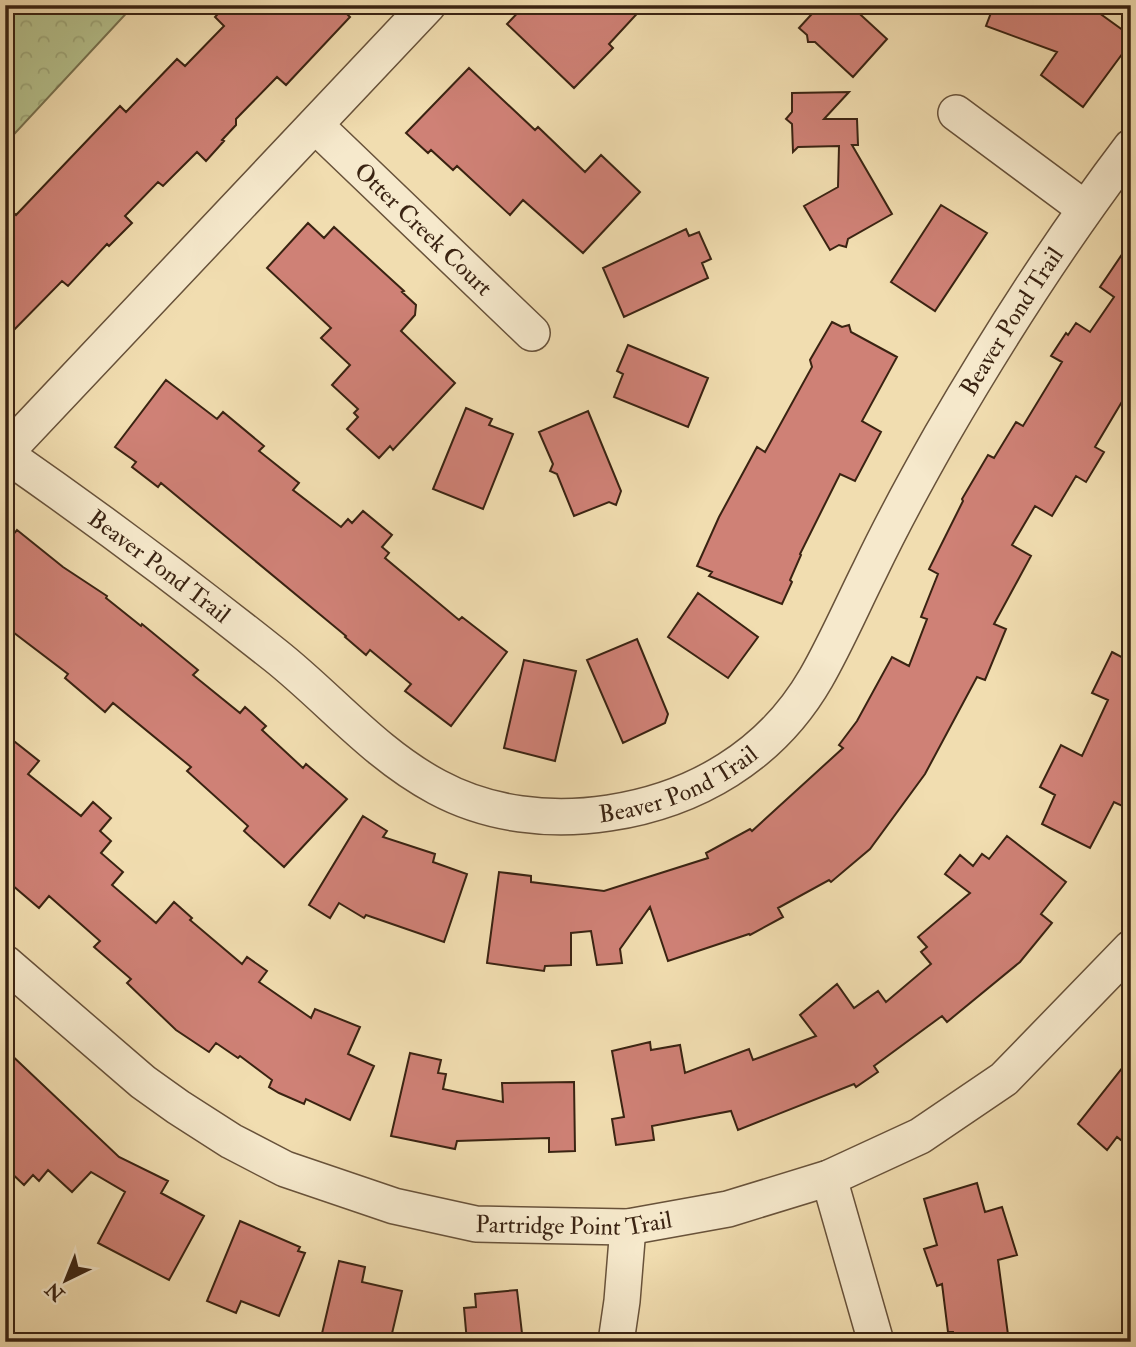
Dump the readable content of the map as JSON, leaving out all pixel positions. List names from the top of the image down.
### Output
{
  "streets": {
    "street": ["Otter Creek Court", "Beaver Pond Trail", "Partridge Point Trail"]
  },
  "crossings": [
    ["Otter Creek Court", "Beaver Pond Trail"]
  ],
  "north": "bottom left"
}
